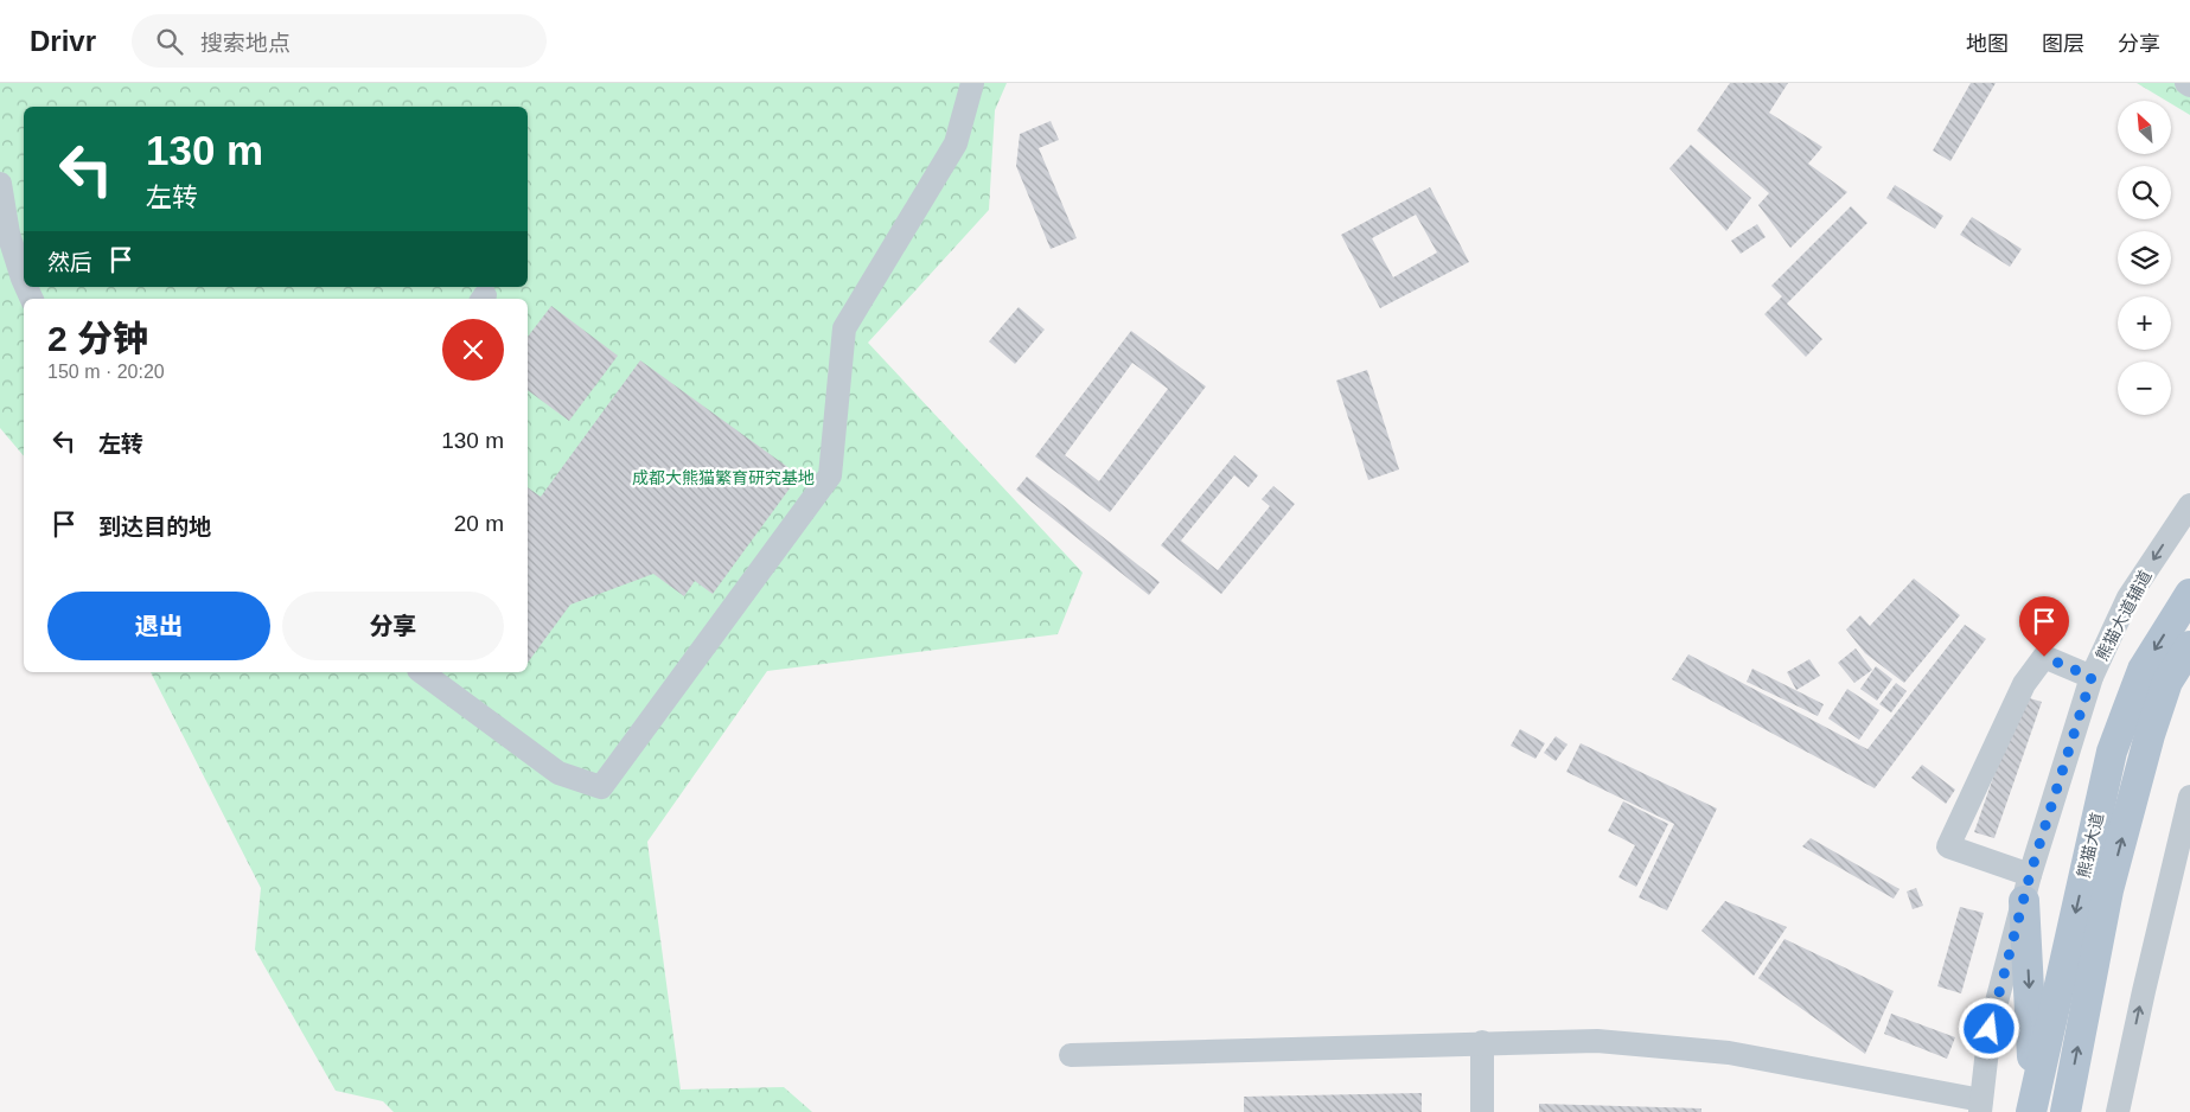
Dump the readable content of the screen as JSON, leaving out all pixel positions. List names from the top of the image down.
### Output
{
  "streets": {
    "main road": ["熊猫大道"],
    "street": ["熊猫大道辅道"]
  },
  "parks": ["成都大熊猫繁育研究基地"],
  "north": "top left",
  "page": {
    "header": "Drivr",
    "search": "搜索地点",
    "nav": ["地图", "图层", "分享"],
    "map_buttons": ["+", "−"],
    "turn": ["130 m", "左转"],
    "then": "然后",
    "heading": ["2 分钟", "150 m · 20:20"],
    "list": [
      {
        "name": "左转",
        "value": "130 m"
      },
      {
        "name": "到达目的地",
        "value": "20 m"
      }
    ],
    "buttons": ["退出", "分享"]
  }
}
